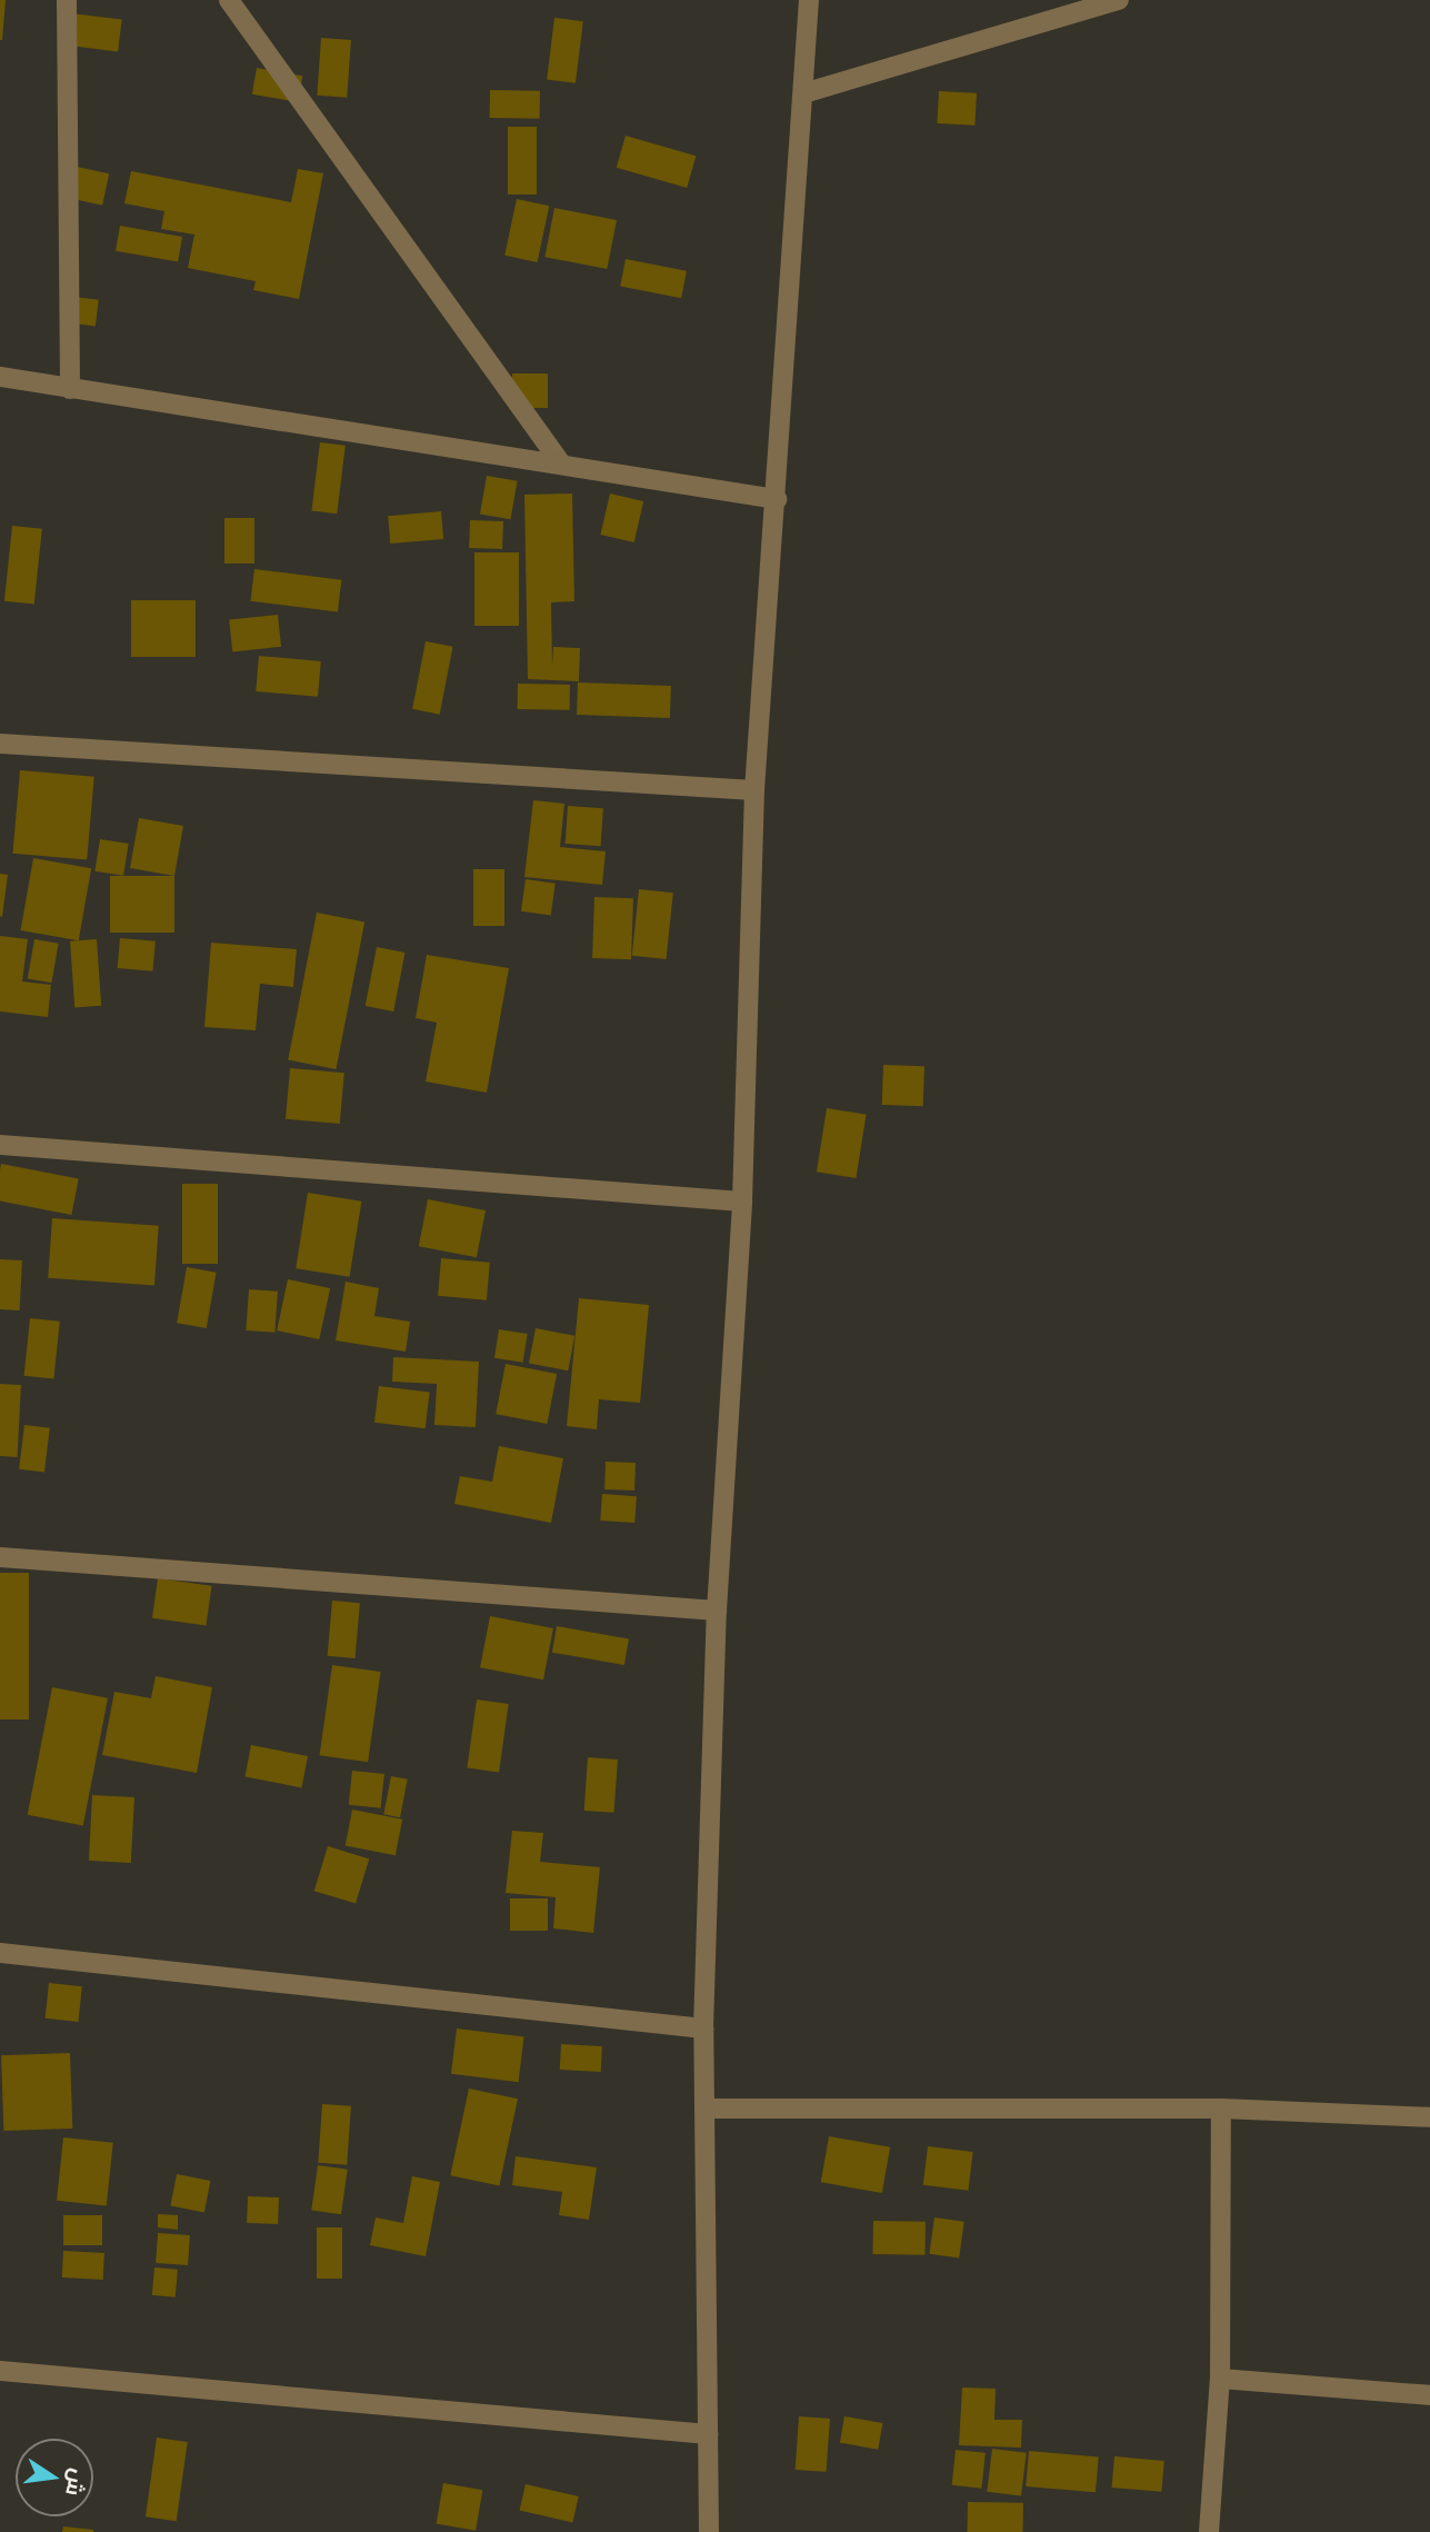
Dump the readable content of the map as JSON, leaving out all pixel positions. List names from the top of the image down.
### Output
{
  "north": "right"
}
